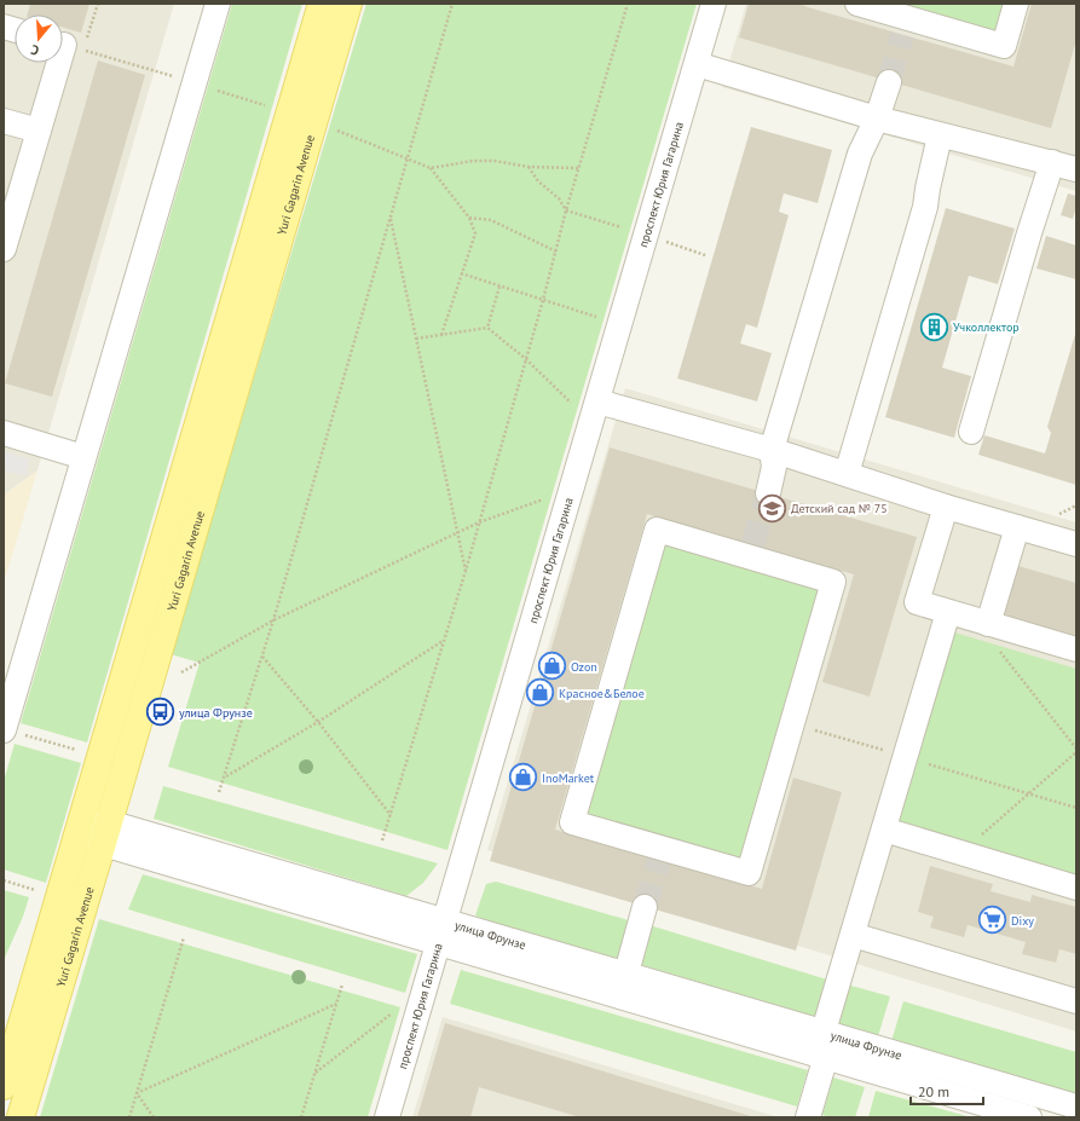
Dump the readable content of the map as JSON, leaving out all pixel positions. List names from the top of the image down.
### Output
{
  "streets": {
    "main road": ["Yuri Gagarin Avenue"],
    "street": ["проспект Юрия Гагарина", "улица Фрунзе"]
  },
  "crossings": [
    ["Yuri Gagarin Avenue", "улица Фрунзе"],
    ["проспект Юрия Гагарина", "улица Фрунзе"]
  ],
  "places": {
    "building": ["Учколлектор"],
    "school or university": ["Детский сад № 75"],
    "shop": ["Ozon", "Красное&Белое", "InoMarket"],
    "bus stop": ["улица Фрунзе"],
    "supermarket": ["Dixy"]
  },
  "scale_bar": "20 m",
  "north": "bottom"
}
